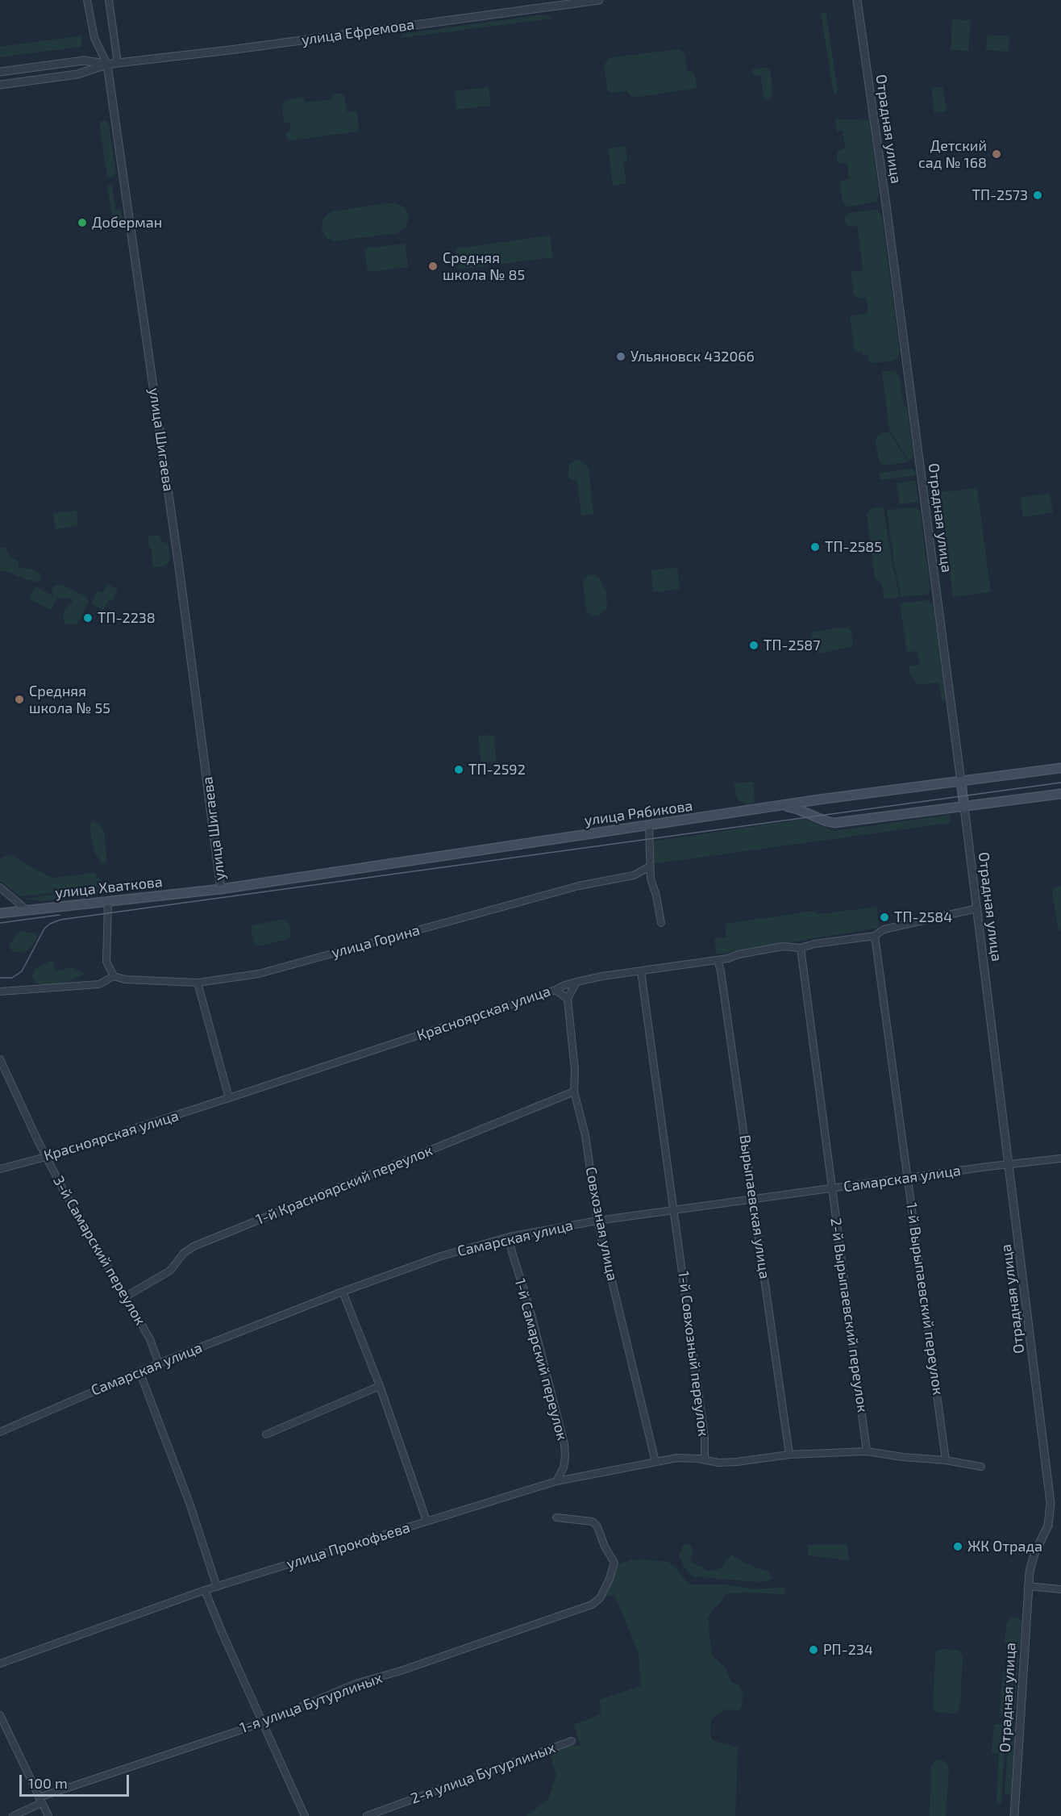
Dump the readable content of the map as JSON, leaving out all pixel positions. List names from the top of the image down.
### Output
{
  "streets": {
    "main road": ["Отрадная улица", "улица Рябикова", "улица Хваткова"],
    "street": [
      "улица Ефремова",
      "улица Шигаева",
      "улица Горина",
      "Красноярская улица",
      "Самарская улица",
      "1-й Красноярский переулок",
      "Вырыпаевская улица",
      "Совхозная улица",
      "3-й Самарский переулок",
      "1-й Вырыпаевский переулок",
      "2-й Вырыпаевский переулок",
      "1-й Совхозный переулок",
      "1-й Самарский переулок",
      "улица Прокофьева",
      "1-я улица Бутурлиных",
      "2-я улица Бутурлиных"
    ]
  },
  "crossings": [
    ["Отрадная улица", "улица Рябикова"],
    ["Отрадная улица", "Красноярская улица"],
    ["Отрадная улица", "Самарская улица"],
    ["улица Шигаева", "улица Рябикова"],
    ["улица Шигаева", "улица Хваткова"],
    ["улица Рябикова", "улица Хваткова"],
    ["Красноярская улица", "Вырыпаевская улица"],
    ["Красноярская улица", "3-й Самарский переулок"],
    ["Красноярская улица", "1-й Вырыпаевский переулок"],
    ["Красноярская улица", "2-й Вырыпаевский переулок"],
    ["Красноярская улица", "1-й Совхозный переулок"],
    ["Самарская улица", "Вырыпаевская улица"],
    ["Самарская улица", "Совхозная улица"],
    ["Самарская улица", "3-й Самарский переулок"],
    ["Самарская улица", "1-й Вырыпаевский переулок"],
    ["Самарская улица", "2-й Вырыпаевский переулок"],
    ["Самарская улица", "1-й Совхозный переулок"],
    ["Самарская улица", "1-й Самарский переулок"],
    ["1-й Красноярский переулок", "Совхозная улица"],
    ["1-й Красноярский переулок", "3-й Самарский переулок"],
    ["Совхозная улица", "улица Прокофьева"],
    ["1-й Совхозный переулок", "улица Прокофьева"],
    ["1-й Самарский переулок", "улица Прокофьева"]
  ],
  "places": [
    "Детский сад № 168",
    "ТП-2573",
    "Доберман",
    "Средняя школа № 85",
    "Ульяновск 432066",
    "ТП-2585",
    "ТП-2238",
    "ТП-2587",
    "Средняя школа № 55",
    "ТП-2592",
    "ТП-2584",
    "ЖК Отрада",
    "РП-234"
  ],
  "scale_bar": "100 m"
}
